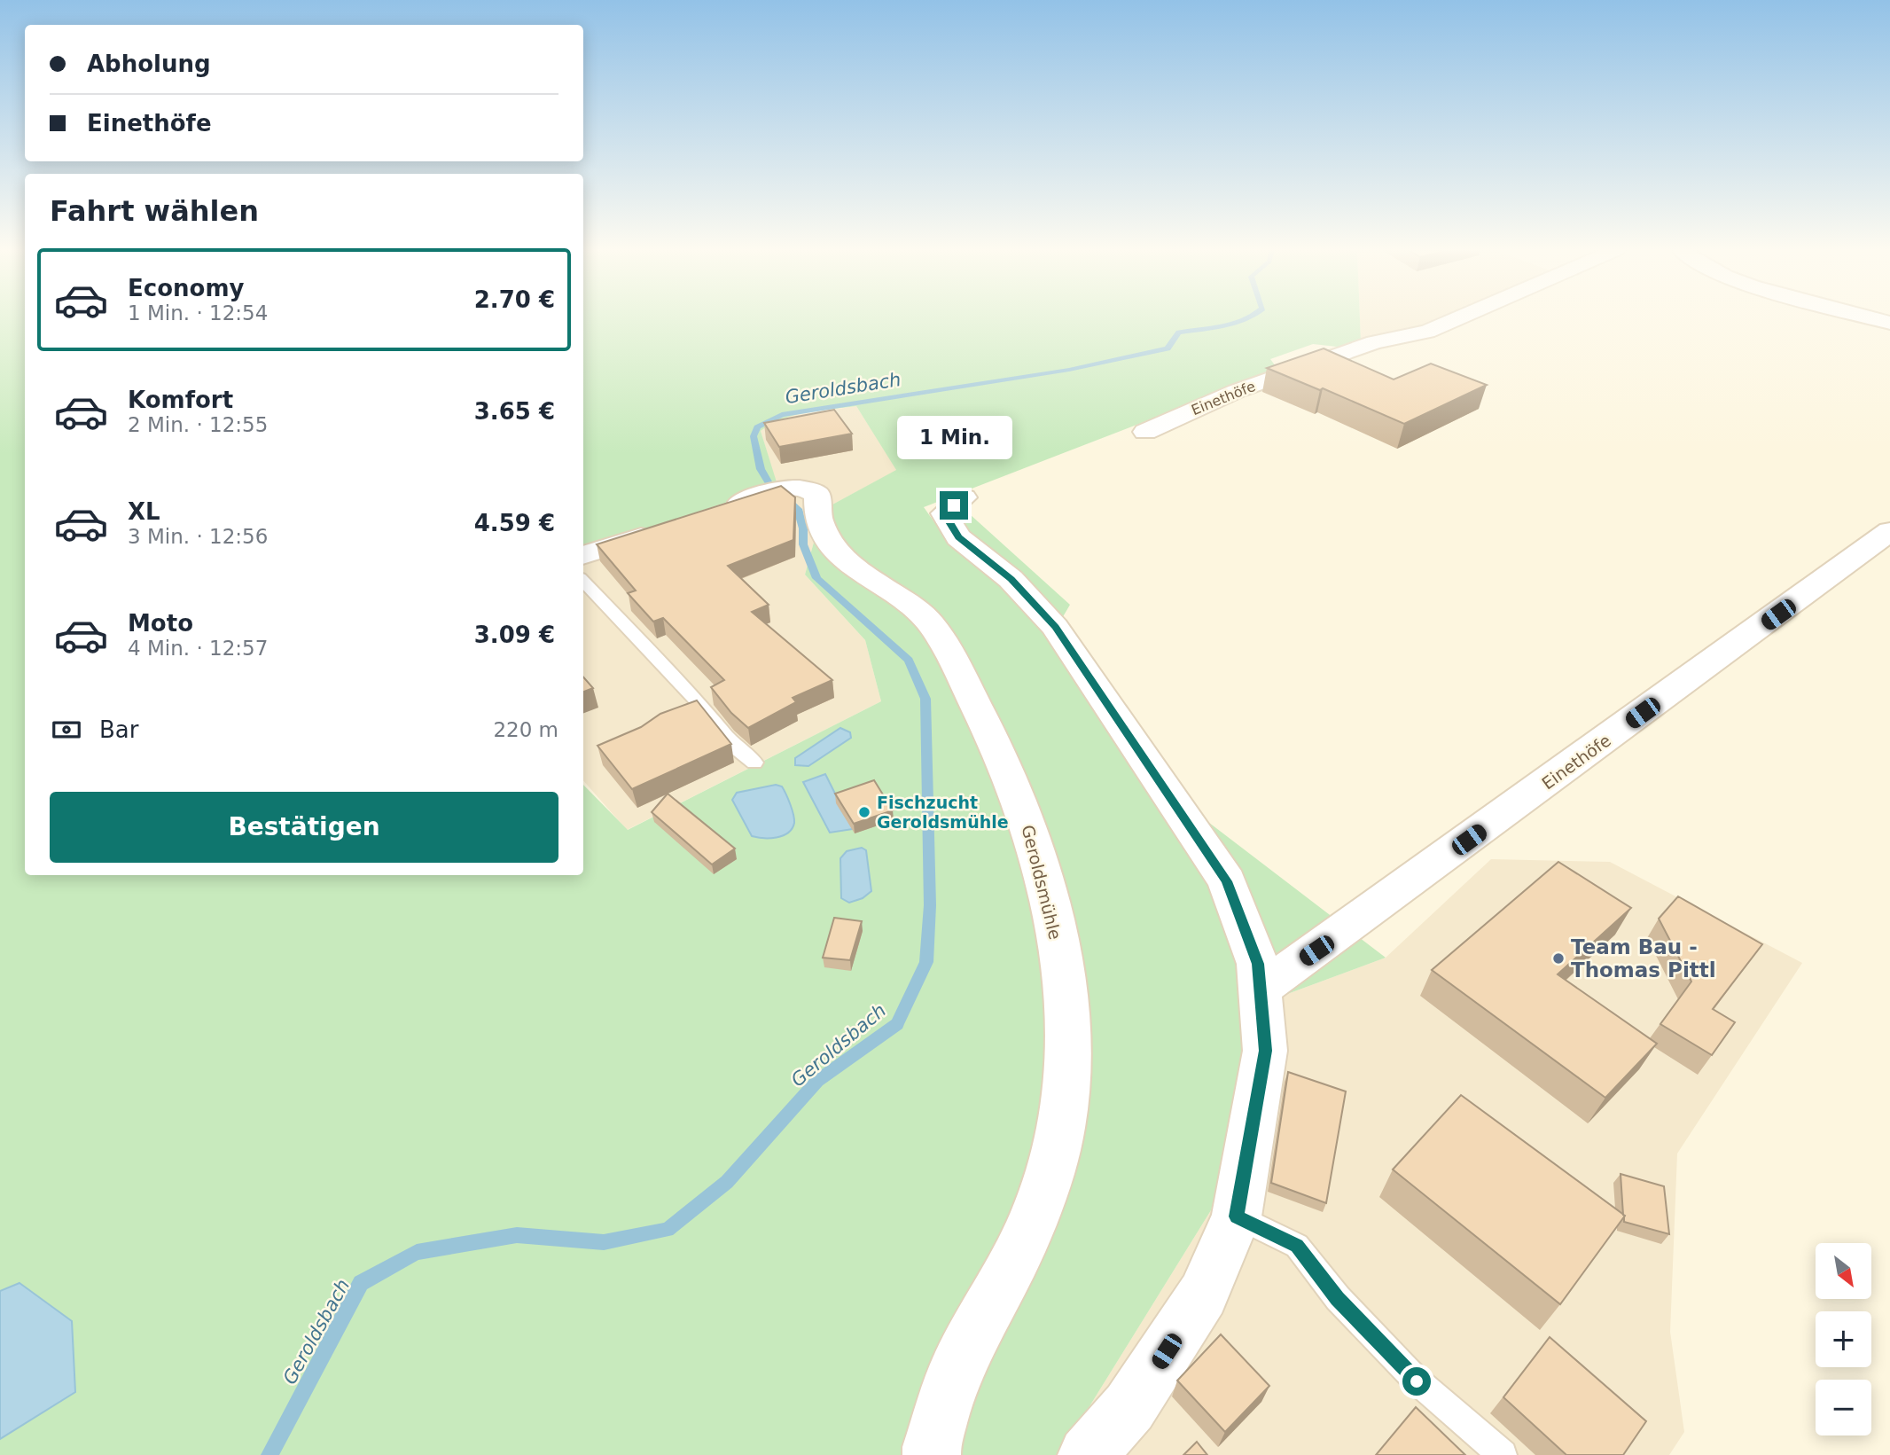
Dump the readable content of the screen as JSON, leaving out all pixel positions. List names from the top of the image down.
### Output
{
  "streets": {
    "street": ["Einethöfe", "Geroldsmühle"]
  },
  "water": ["Geroldsbach"],
  "places": ["Fischzucht Geroldsmühle", "Team Bau - Thomas Pittl"],
  "north": "bottom right",
  "page": {
    "banner": ["Abholung", "Einethöfe"],
    "heading": "Fahrt wählen",
    "list": [
      {
        "name": "Economy",
        "note": "1 Min. · 12:54",
        "value": "2.70 €"
      },
      {
        "name": "Komfort",
        "note": "2 Min. · 12:55",
        "value": "3.65 €"
      },
      {
        "name": "XL",
        "note": "3 Min. · 12:56",
        "value": "4.59 €"
      },
      {
        "name": "Moto",
        "note": "4 Min. · 12:57",
        "value": "3.09 €"
      }
    ],
    "bubble": "1 Min.",
    "pay": ["Bar", "220 m"],
    "buttons": "Bestätigen",
    "map_buttons": ["+", "−"]
  }
}
